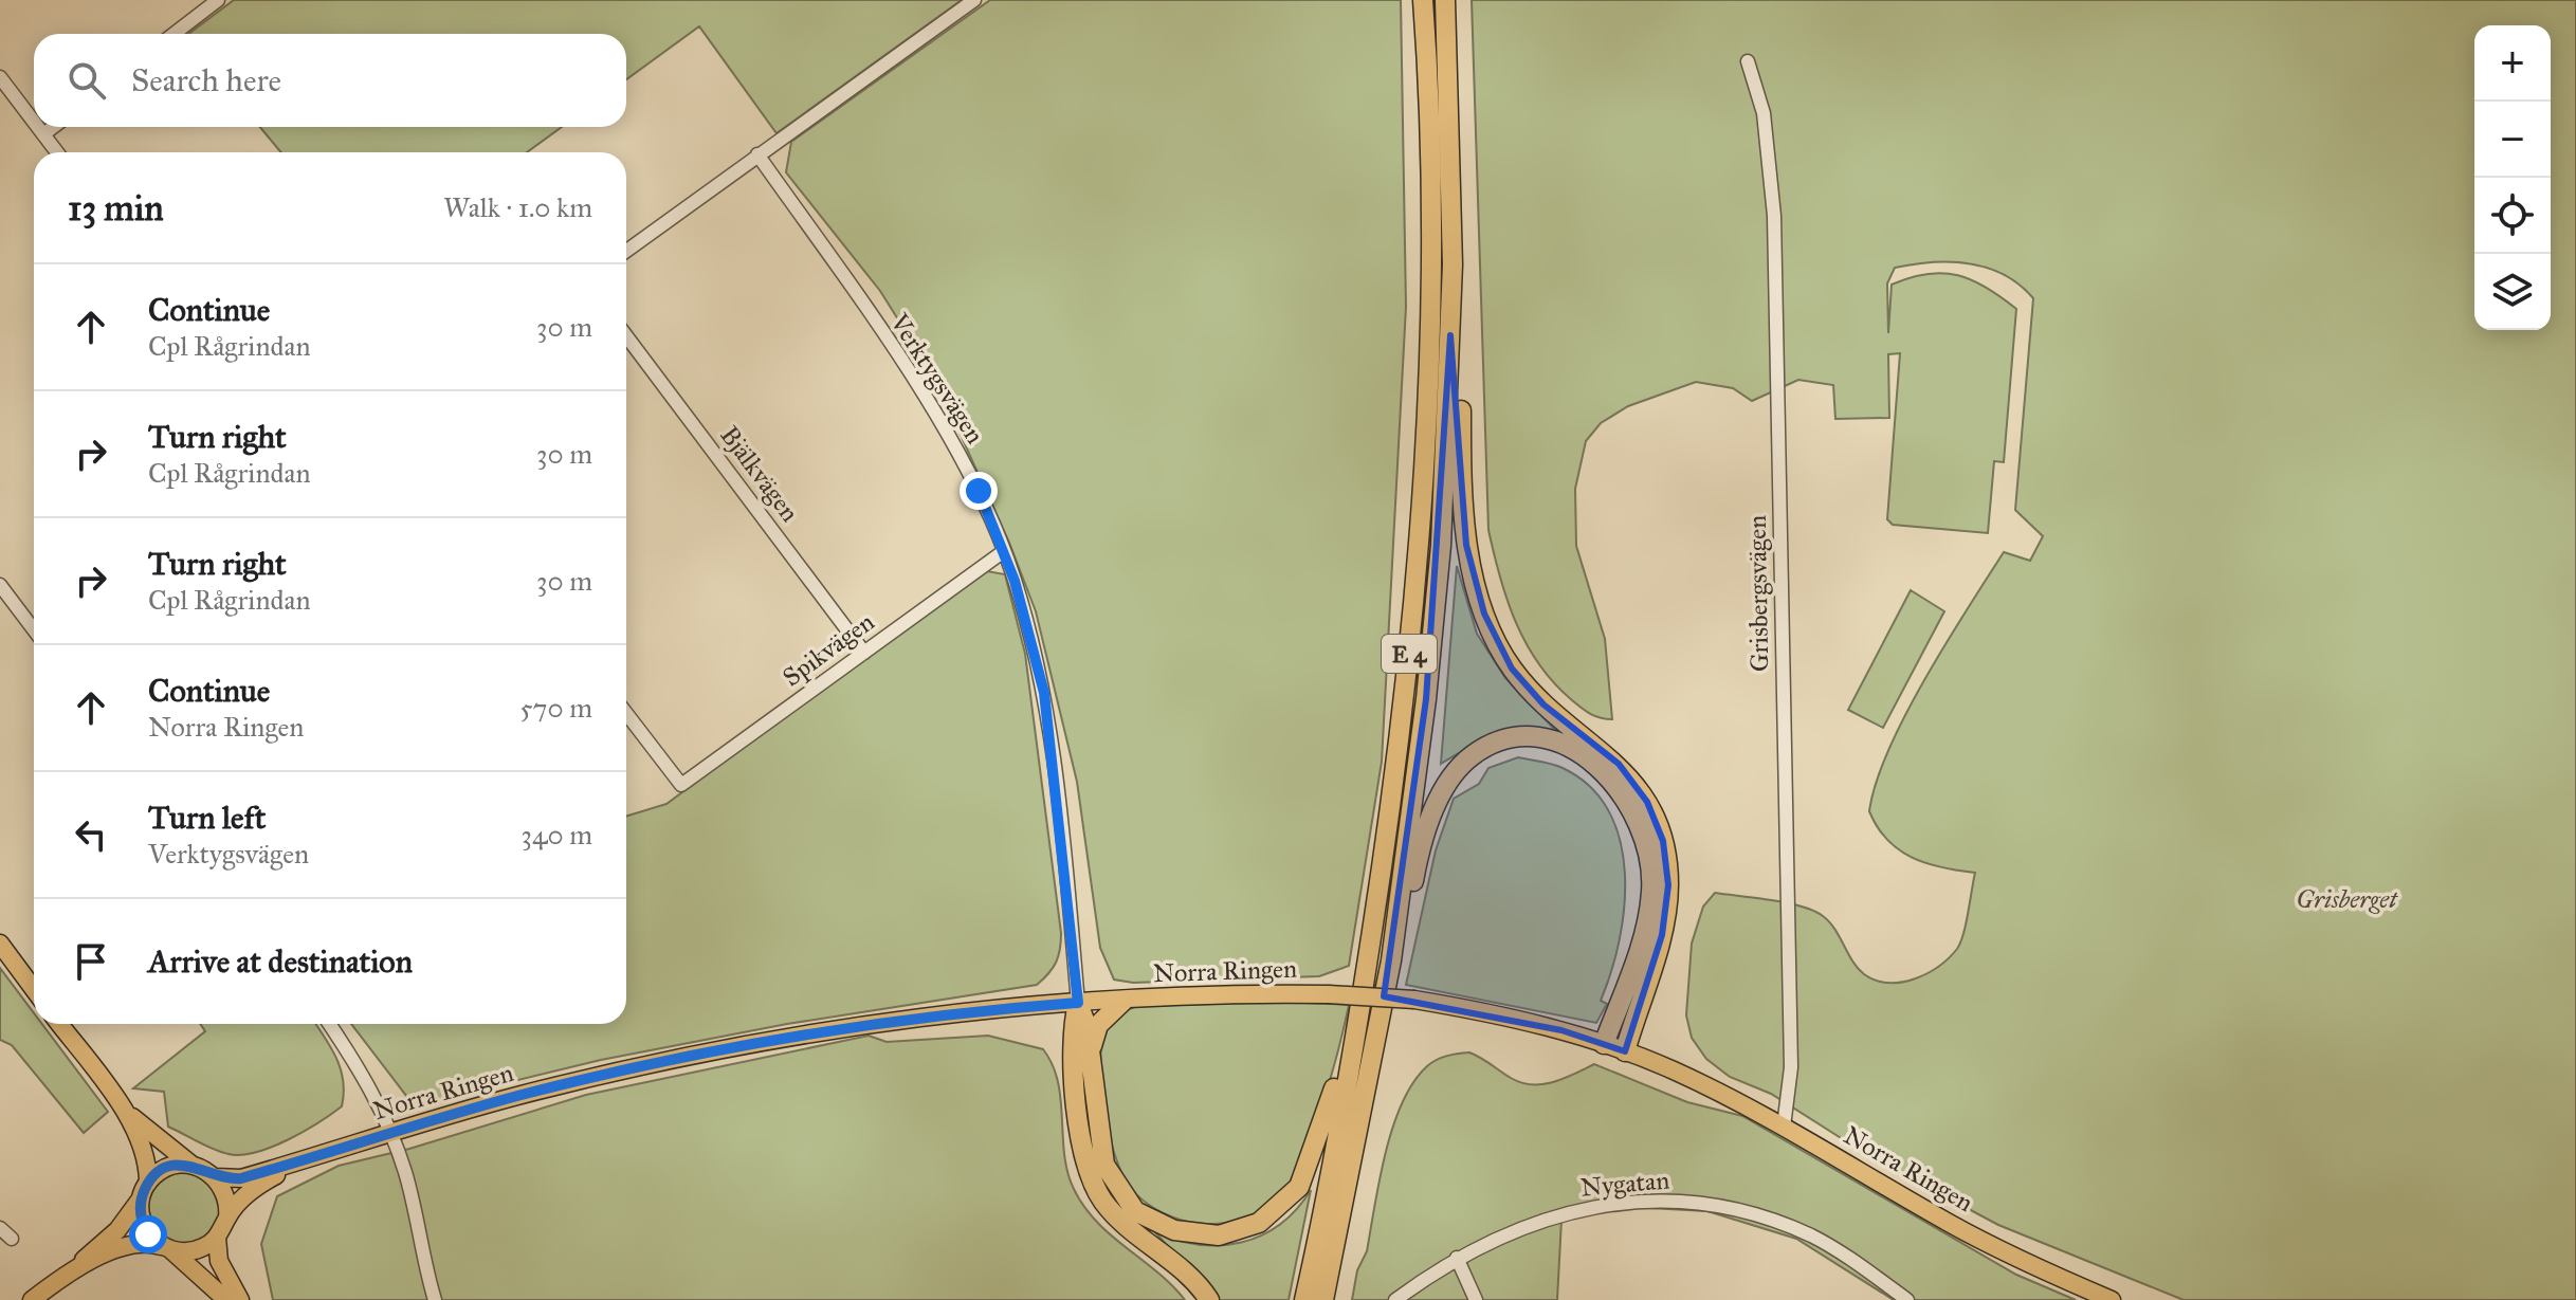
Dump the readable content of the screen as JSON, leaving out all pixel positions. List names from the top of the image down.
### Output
{
  "streets": {
    "highway": ["E 4"],
    "main road": ["Norra Ringen"],
    "street": [
      "Verktygsvägen",
      "Bjälkvägen",
      "Grisbergsvägen",
      "Spikvägen",
      "Nygatan"
    ]
  },
  "crossings": [
    ["Verktygsvägen", "Spikvägen"],
    ["Verktygsvägen", "E 4"],
    ["Verktygsvägen", "Norra Ringen"],
    ["Bjälkvägen", "Spikvägen"],
    ["Grisbergsvägen", "Norra Ringen"],
    ["E 4", "Norra Ringen"]
  ],
  "parks": ["Grisberget"],
  "page": {
    "map_buttons": ["+", "−"],
    "search": "Search here",
    "heading": ["13 min", "Walk · 1.0 km"],
    "list": [
      ["Continue", "Cpl Rågrindan", "30 m"],
      ["Turn right", "Cpl Rågrindan", "30 m"],
      ["Turn right", "Cpl Rågrindan", "30 m"],
      ["Continue", "Norra Ringen", "570 m"],
      ["Turn left", "Verktygsvägen", "340 m"],
      "Arrive at destination"
    ]
  }
}
